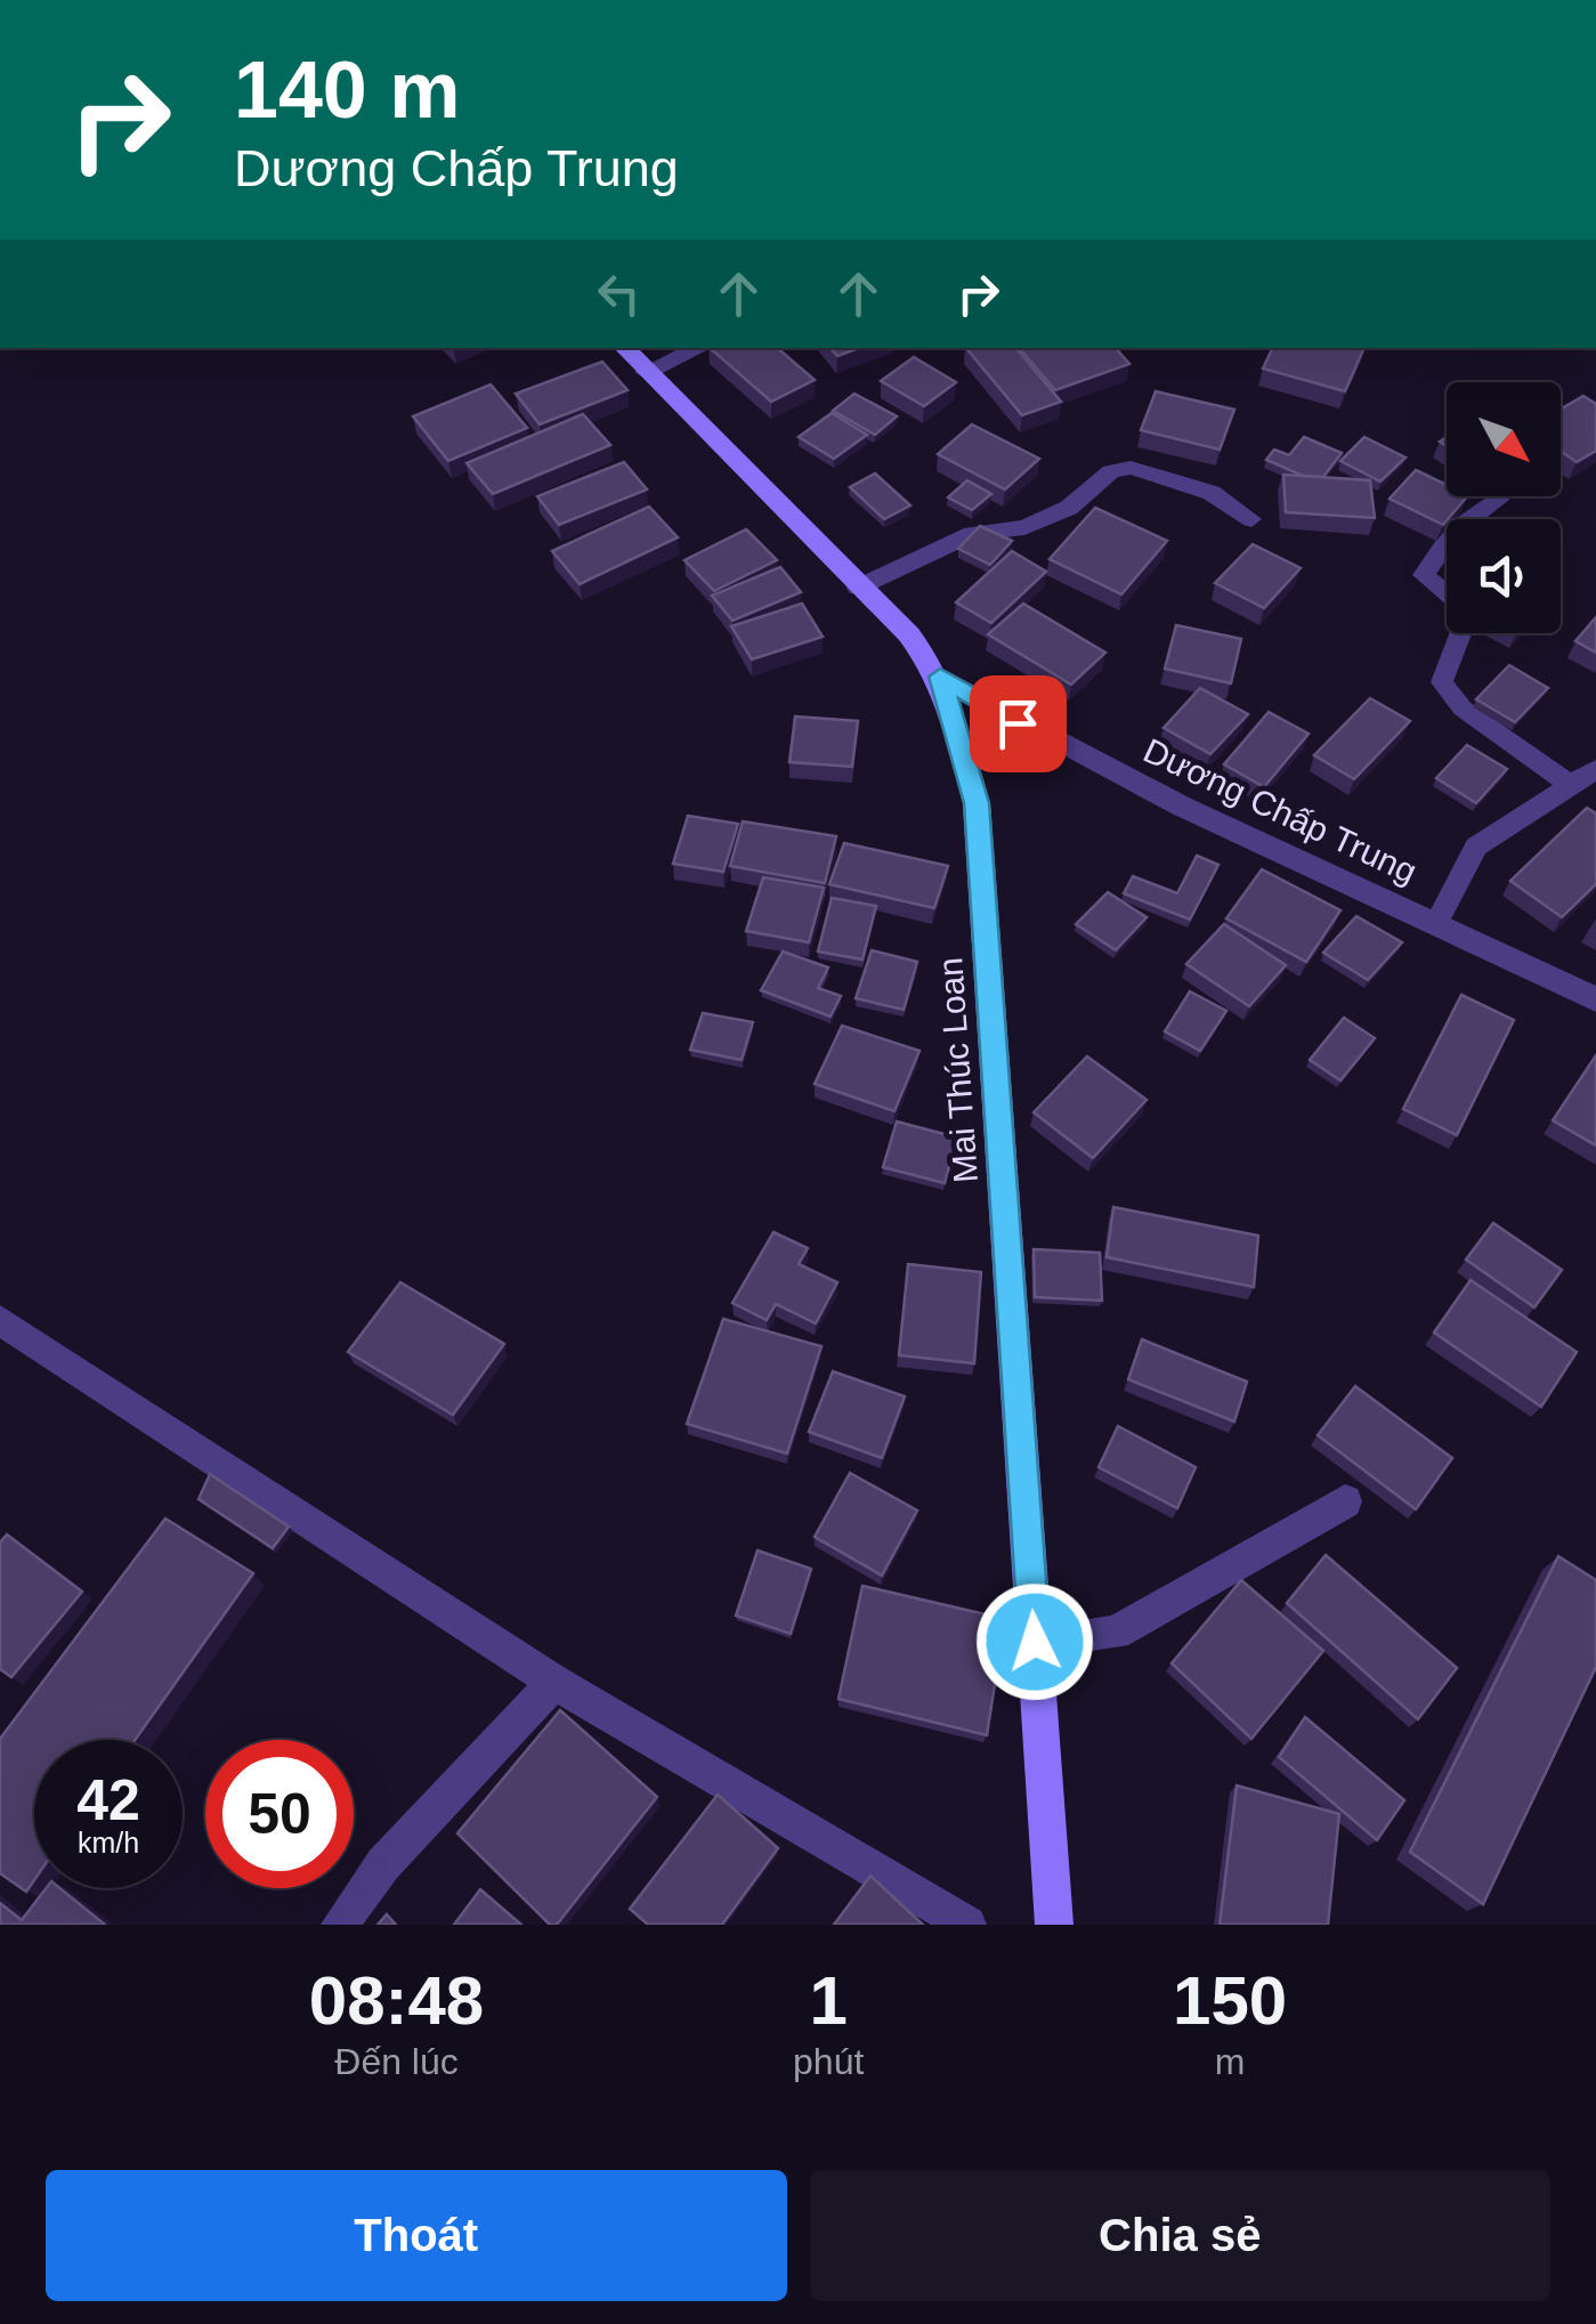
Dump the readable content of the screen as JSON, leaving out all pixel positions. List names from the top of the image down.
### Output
{
  "streets": {
    "main road": ["Mai Thúc Loan"],
    "street": ["Dương Chấp Trung"]
  },
  "crossings": [
    ["Dương Chấp Trung", "Mai Thúc Loan"]
  ],
  "north": "bottom right",
  "page": {
    "turn": ["140 m", "Dương Chấp Trung"],
    "speed": "42 km/h",
    "limit": "50",
    "eta": [
      "08:48",
      "Đến lúc",
      "1",
      "phút",
      "150",
      "m"
    ],
    "buttons": ["Thoát", "Chia sẻ"]
  }
}
